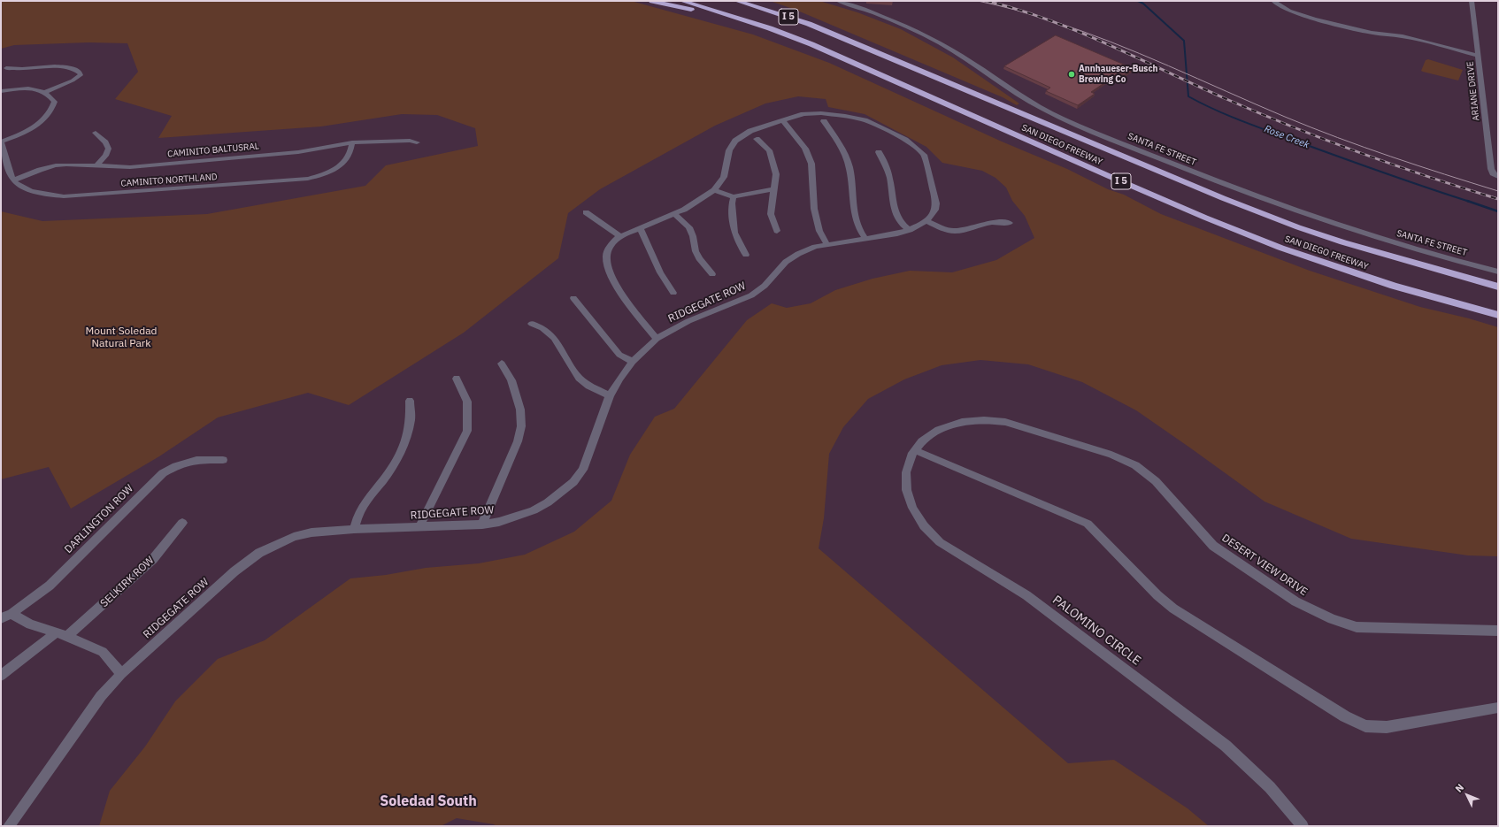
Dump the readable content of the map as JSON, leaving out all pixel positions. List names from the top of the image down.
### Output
{
  "streets": {
    "highway": ["I 5", "SAN DIEGO FREEWAY"],
    "street": [
      "ARIANE DRIVE",
      "SANTA FE STREET",
      "CAMINITO BALTUSRAL",
      "CAMINITO NORTHLAND",
      "RIDGEGATE ROW",
      "DARLINGTON ROW",
      "DESERT VIEW DRIVE",
      "SELKIRK ROW",
      "PALOMINO CIRCLE"
    ]
  },
  "crossings": [
    ["CAMINITO BALTUSRAL", "CAMINITO NORTHLAND"],
    ["DESERT VIEW DRIVE", "PALOMINO CIRCLE"]
  ],
  "districts": ["Soledad South"],
  "water": ["Rose Creek"],
  "parks": ["Mount Soledad Natural Park"],
  "places": ["Annhaueser-Busch Brewing Co"],
  "north": "top left"
}
